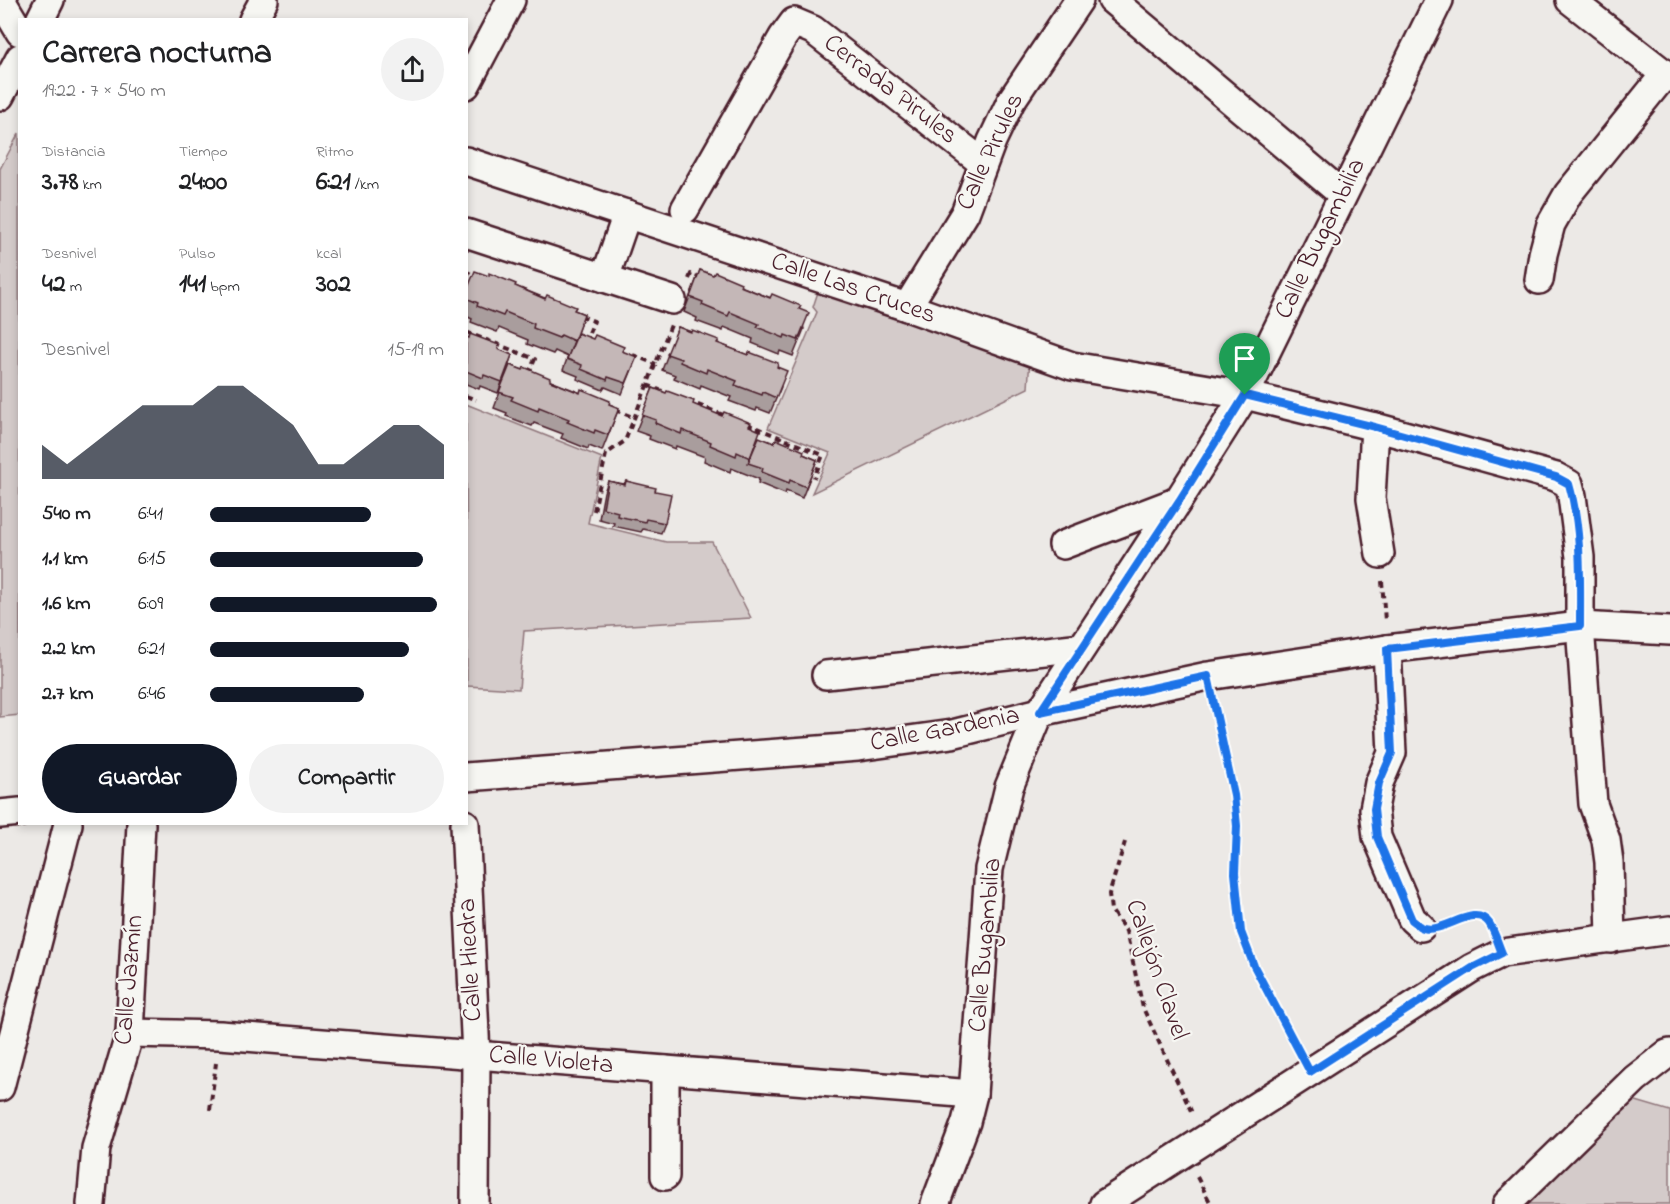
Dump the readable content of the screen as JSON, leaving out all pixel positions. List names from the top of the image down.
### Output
{
  "streets": {
    "street": [
      "Cerrada Pirules",
      "Calle Pirules",
      "Calle Bugambilia",
      "Calle Las Cruces",
      "Calle Gardenia",
      "Calle Hiedra",
      "Calle Jazmín",
      "Calle Violeta"
    ],
    "path": ["Callejón Clavel"]
  },
  "crossings": [
    ["Cerrada Pirules", "Calle Pirules"],
    ["Calle Pirules", "Calle Las Cruces"],
    ["Calle Bugambilia", "Calle Las Cruces"],
    ["Calle Bugambilia", "Calle Gardenia"],
    ["Calle Bugambilia", "Calle Violeta"],
    ["Calle Las Cruces", "Calle Gardenia"],
    ["Calle Hiedra", "Calle Violeta"],
    ["Calle Jazmín", "Calle Violeta"]
  ],
  "page": {
    "heading": ["Carrera nocturna", "19:22 · 7 × 540 m"],
    "stats": [
      ["Distancia", "3.78 km"],
      ["Tiempo", "24:00"],
      ["Ritmo", "6:21 /km"],
      ["Desnivel", "42 m"],
      ["Pulso", "141 bpm"],
      ["kcal", "302"]
    ],
    "chart": ["Desnivel", "15–19 m"],
    "list": [
      {
        "name": "540 m",
        "note": "6:41"
      },
      {
        "name": "1.1 km",
        "note": "6:15"
      },
      {
        "name": "1.6 km",
        "note": "6:09"
      },
      {
        "name": "2.2 km",
        "note": "6:21"
      },
      {
        "name": "2.7 km",
        "note": "6:46"
      }
    ],
    "buttons": ["Guardar", "Compartir"]
  }
}
